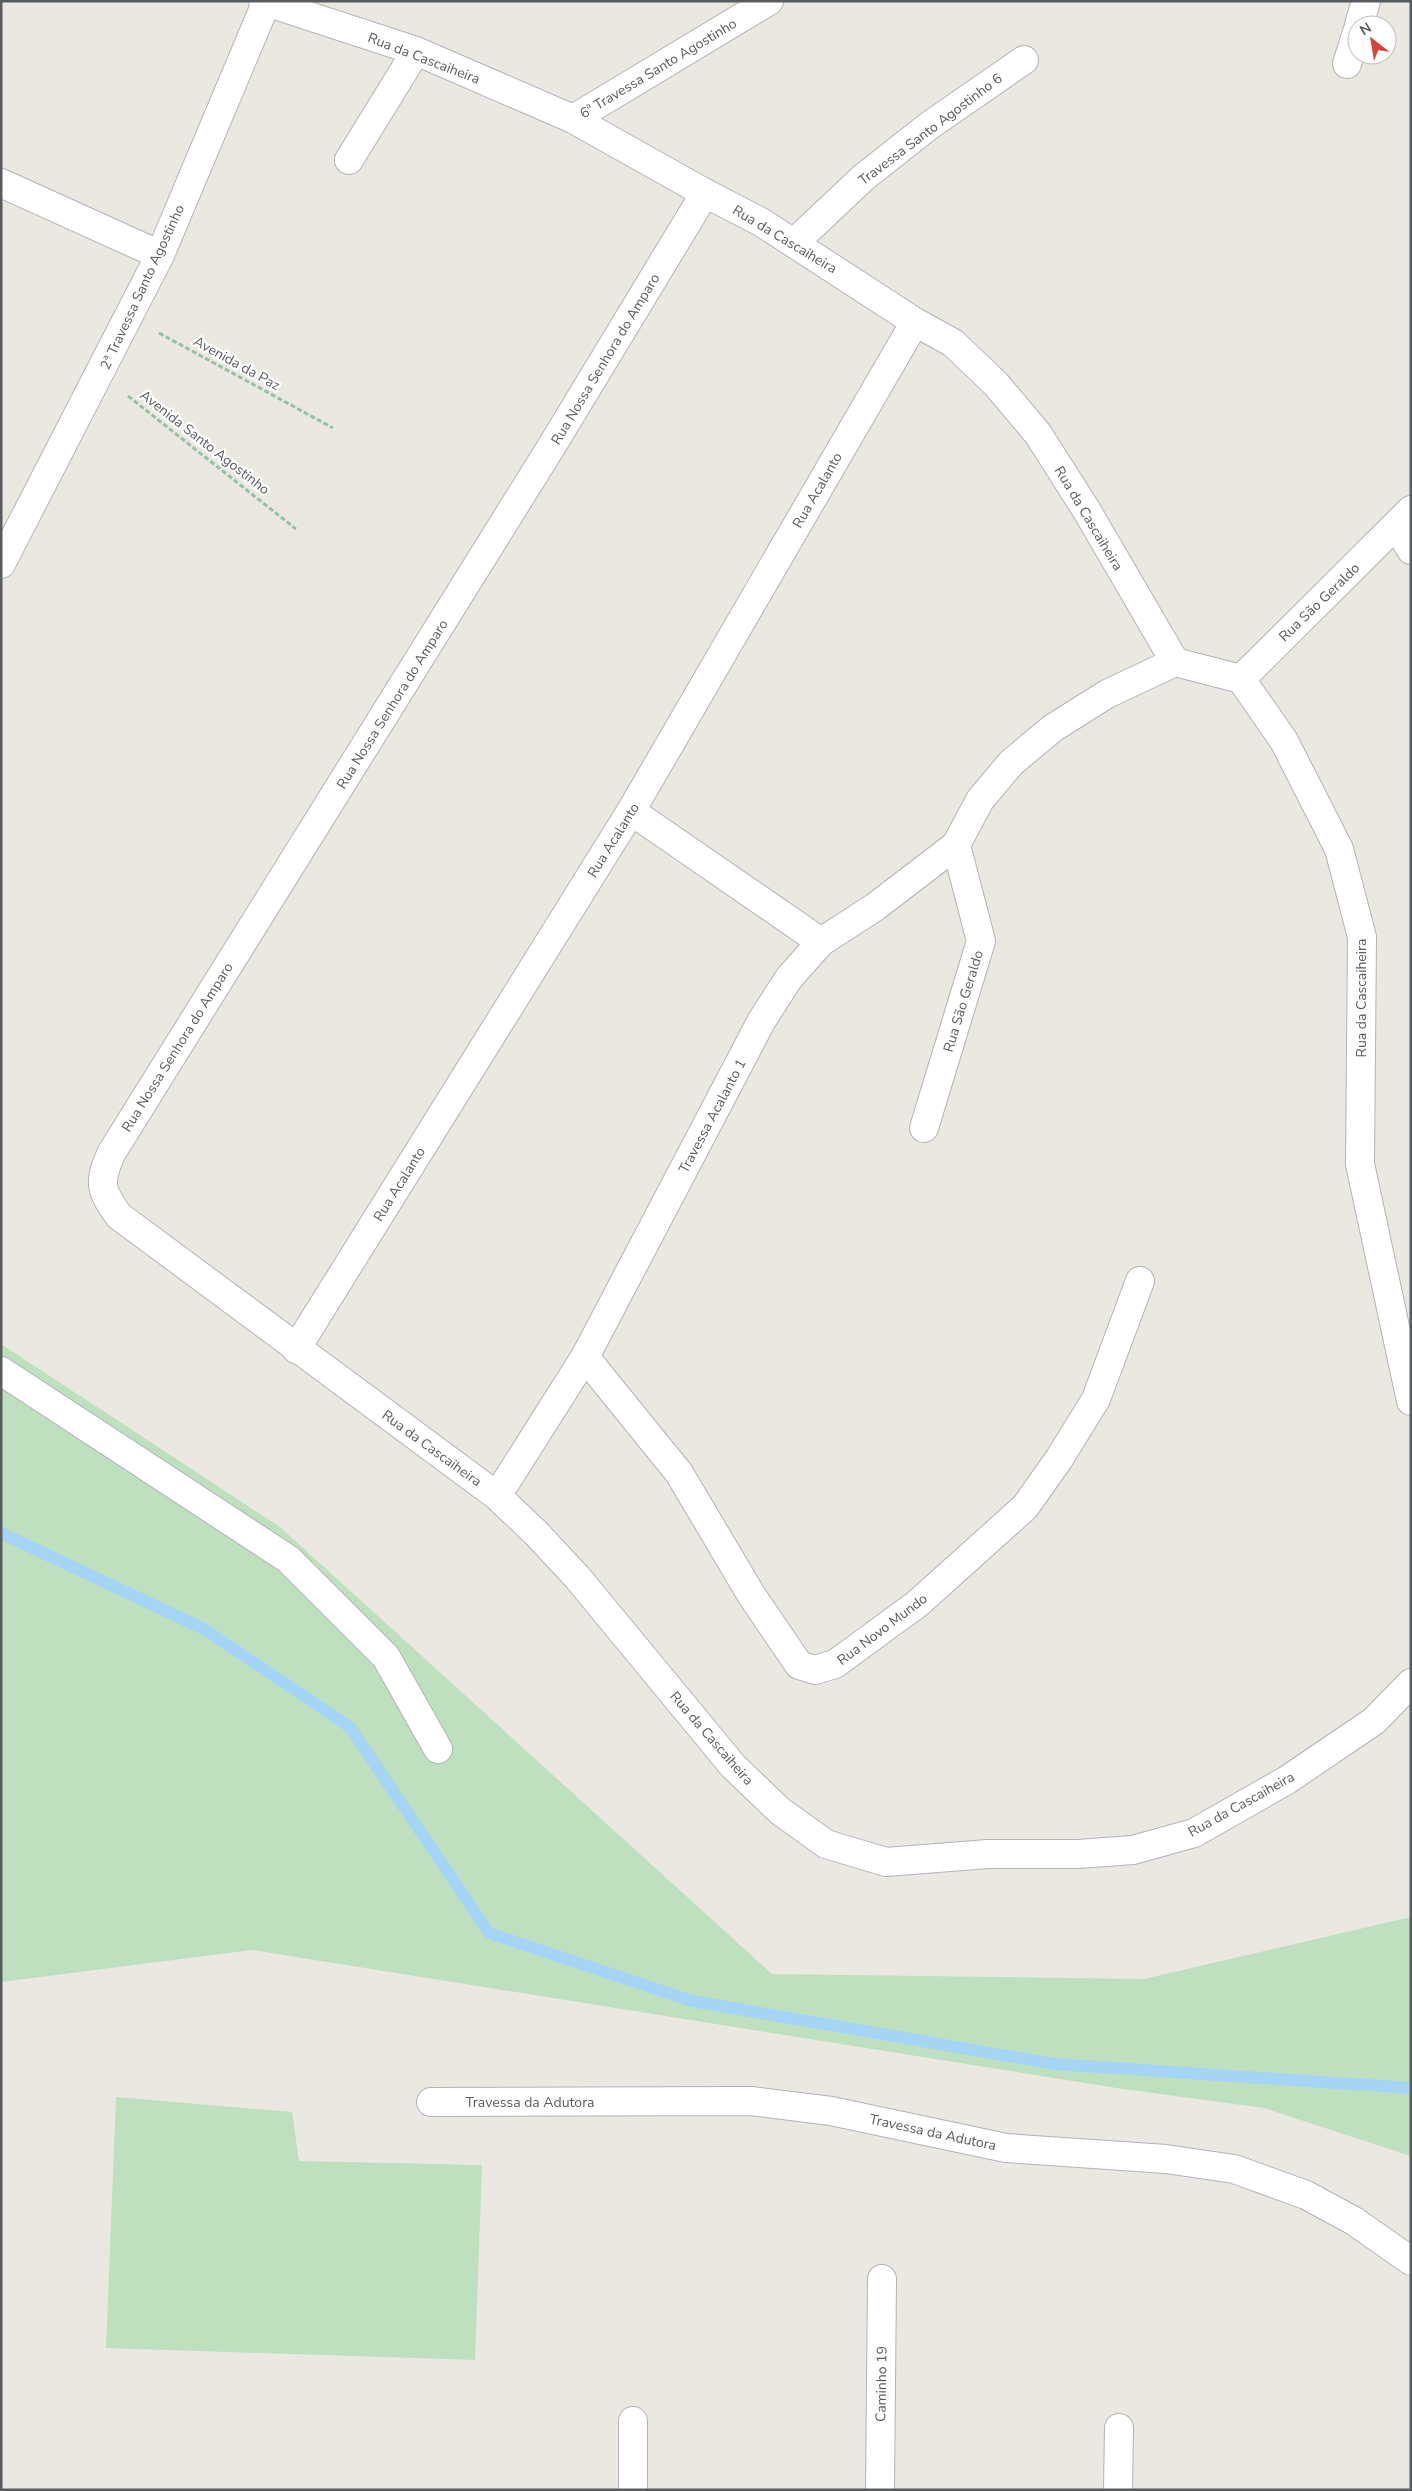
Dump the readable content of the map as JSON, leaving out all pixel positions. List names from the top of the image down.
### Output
{
  "streets": {
    "street": [
      "Rua da Cascaiheira",
      "6ª Travessa Santo Agostinho",
      "Travessa Santo Agostinho 6",
      "2ª Travessa Santo Agostinho",
      "Rua Nossa Senhora do Amparo",
      "Rua Acalanto",
      "Rua São Geraldo",
      "Travessa Acalanto 1",
      "Rua Novo Mundo",
      "Travessa da Adutora",
      "Caminho 19"
    ],
    "path": ["Avenida da Paz", "Avenida Santo Agostinho"]
  },
  "crossings": [
    ["Rua da Cascaiheira", "6ª Travessa Santo Agostinho"],
    ["Rua da Cascaiheira", "Travessa Santo Agostinho 6"],
    ["Rua da Cascaiheira", "2ª Travessa Santo Agostinho"],
    ["Rua da Cascaiheira", "Rua Nossa Senhora do Amparo"],
    ["Rua da Cascaiheira", "Rua Acalanto"],
    ["Rua da Cascaiheira", "Rua São Geraldo"],
    ["Rua da Cascaiheira", "Travessa Acalanto 1"],
    ["2ª Travessa Santo Agostinho", "Avenida da Paz"],
    ["2ª Travessa Santo Agostinho", "Avenida Santo Agostinho"],
    ["Travessa Acalanto 1", "Rua Novo Mundo"]
  ],
  "north": "top left"
}
